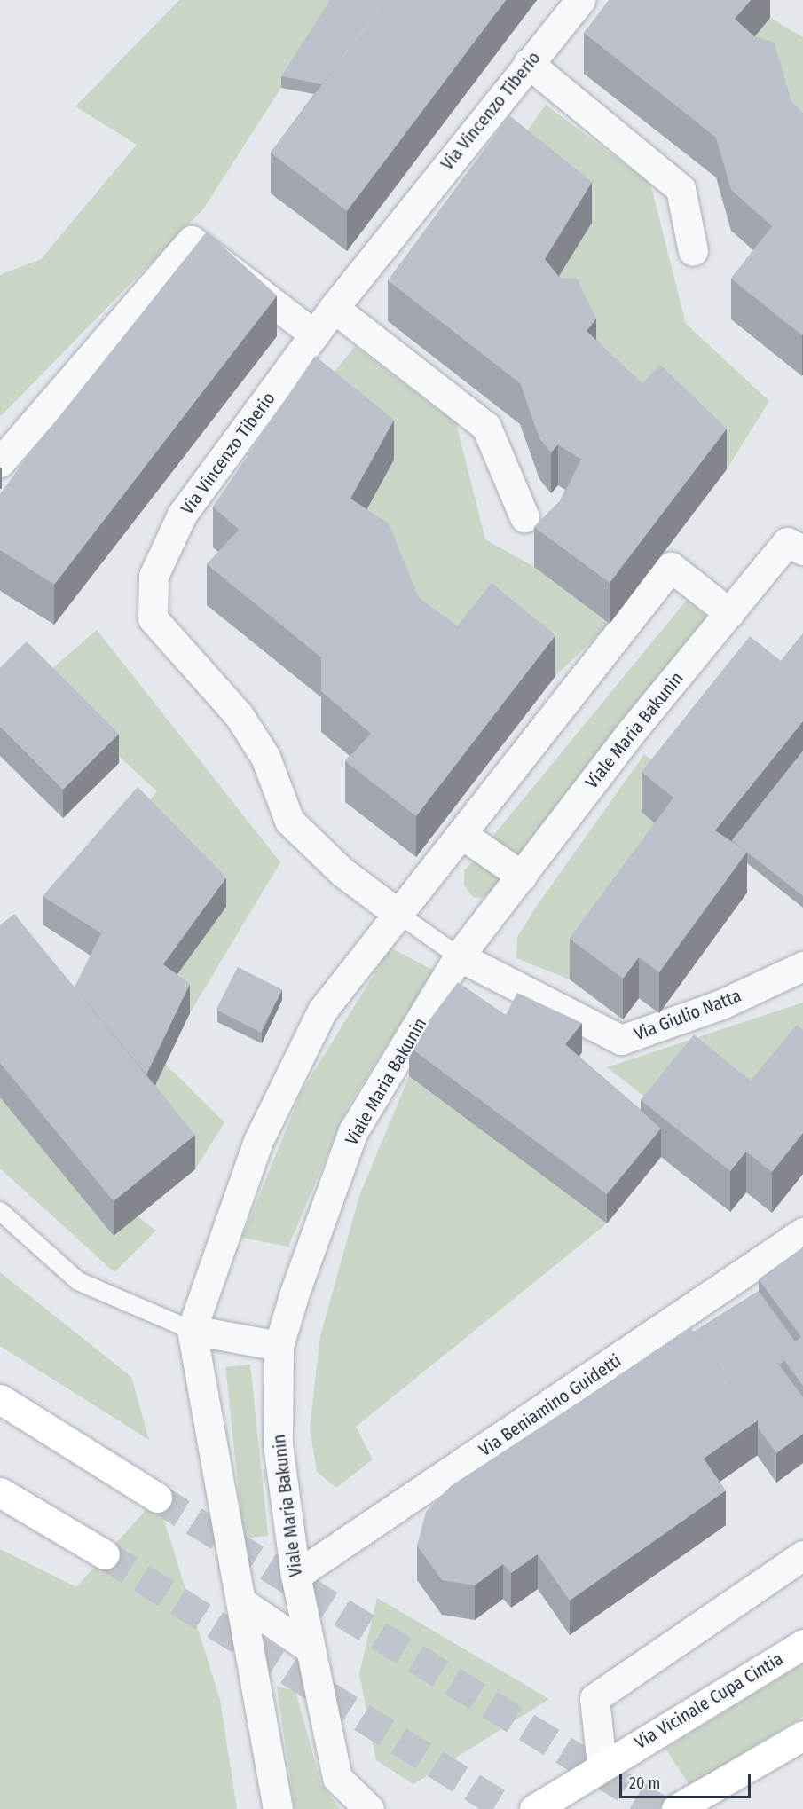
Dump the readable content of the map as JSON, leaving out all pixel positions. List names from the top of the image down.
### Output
{
  "streets": {
    "main road": ["Via Vicinale Cupa Cintia"],
    "street": [
      "Via Vincenzo Tiberio",
      "Viale Maria Bakunin",
      "Via Giulio Natta",
      "Via Beniamino Guidetti"
    ]
  },
  "crossings": [
    ["Viale Maria Bakunin", "Via Giulio Natta"],
    ["Viale Maria Bakunin", "Via Beniamino Guidetti"]
  ],
  "scale_bar": "20 m"
}
